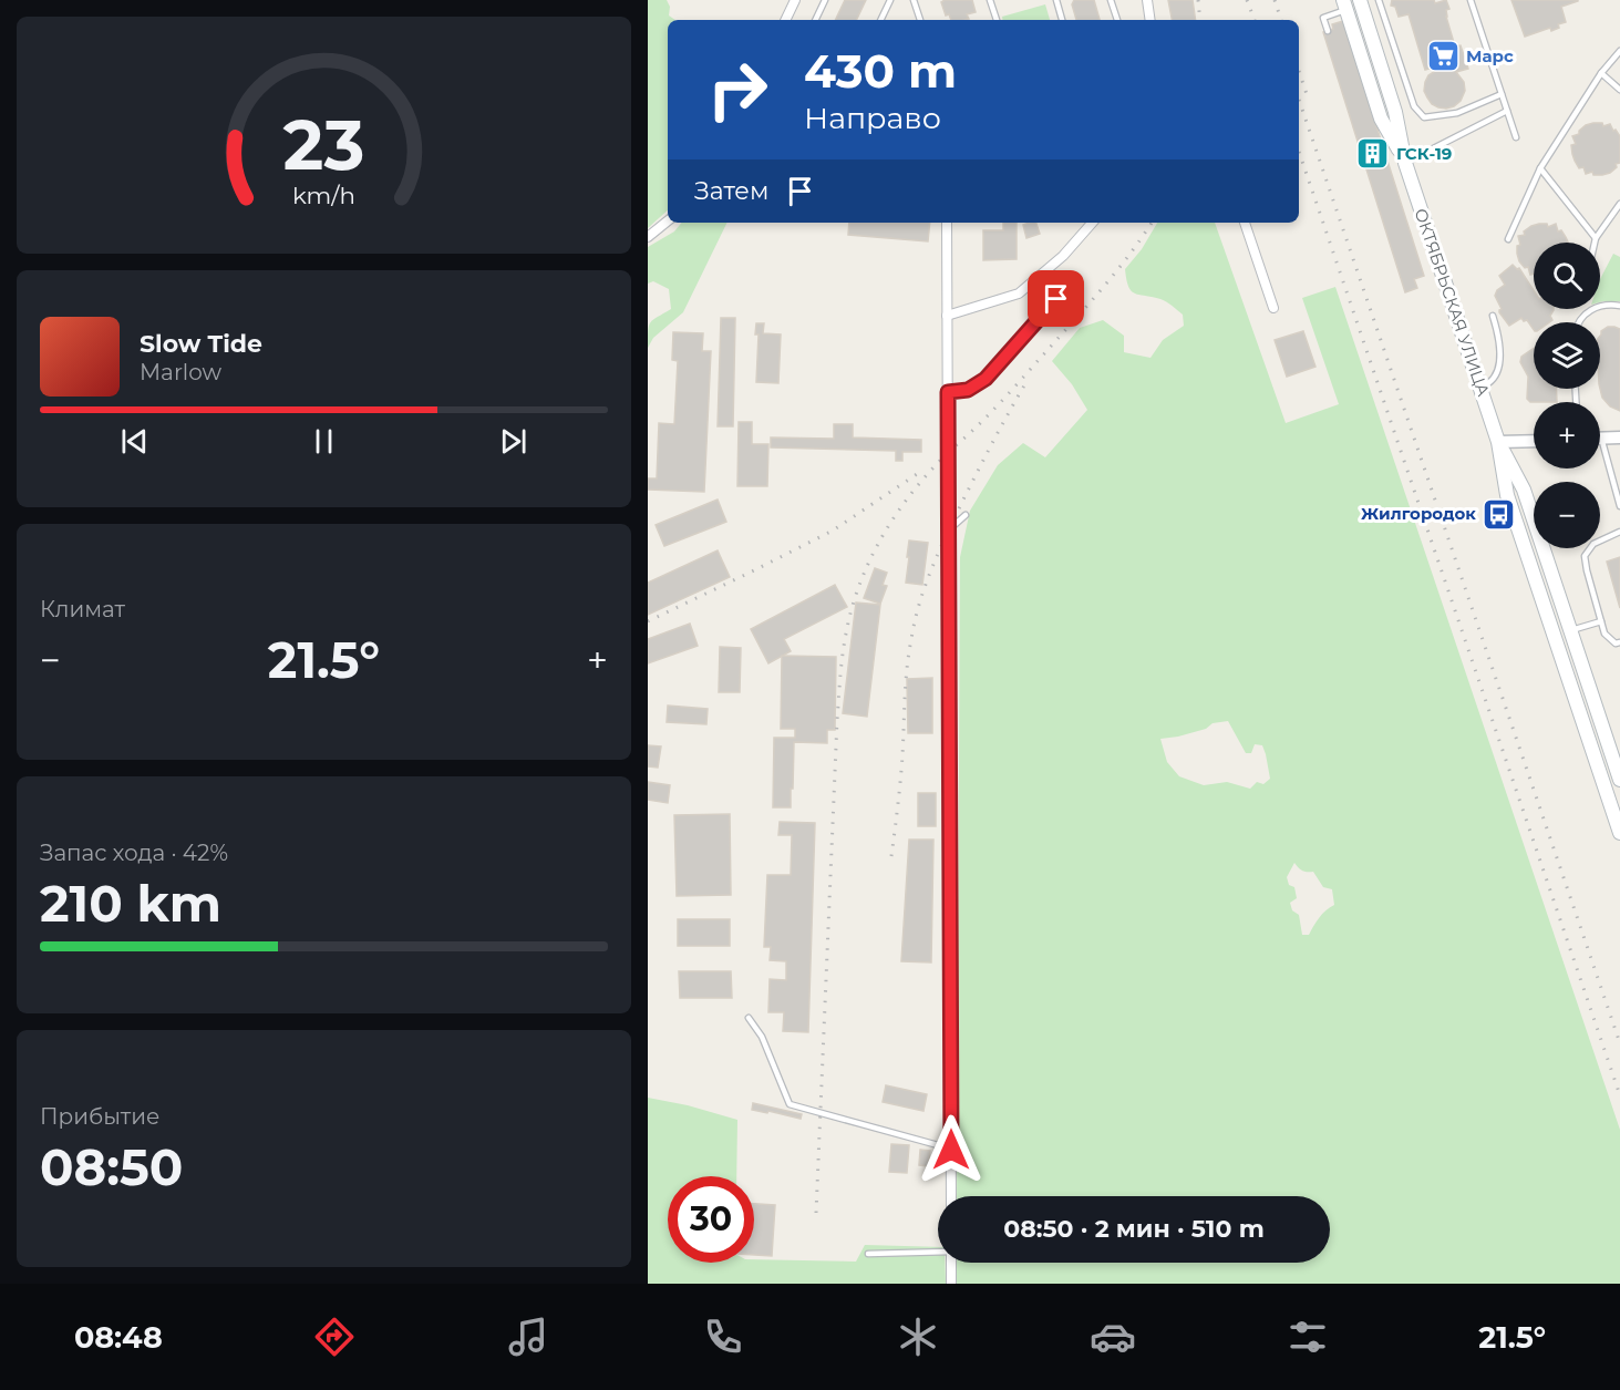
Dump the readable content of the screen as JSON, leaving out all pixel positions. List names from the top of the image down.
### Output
{
  "streets": {
    "main road": ["ОКТЯБРЬСКАЯ УЛИЦА"]
  },
  "places": {
    "supermarket": ["Марс"],
    "building": ["ГСК-19"],
    "bus stop": ["Жилгородок"]
  },
  "page": {
    "turn": ["430 m", "Направо"],
    "then": "Затем",
    "map_buttons": ["+", "−"],
    "song": ["Slow Tide", "Marlow"],
    "tile": [
      "Климат",
      ["Запас хода · 42%", "210 km"],
      ["Прибытие", "08:50"]
    ],
    "heat": ["−", "21.5°", "+"],
    "limit": "30",
    "trip": "08:50 · 2 мин · 510 m",
    "tabs": ["08:48", "21.5°"],
    "gauge": ["23", "km/h"]
  }
}
